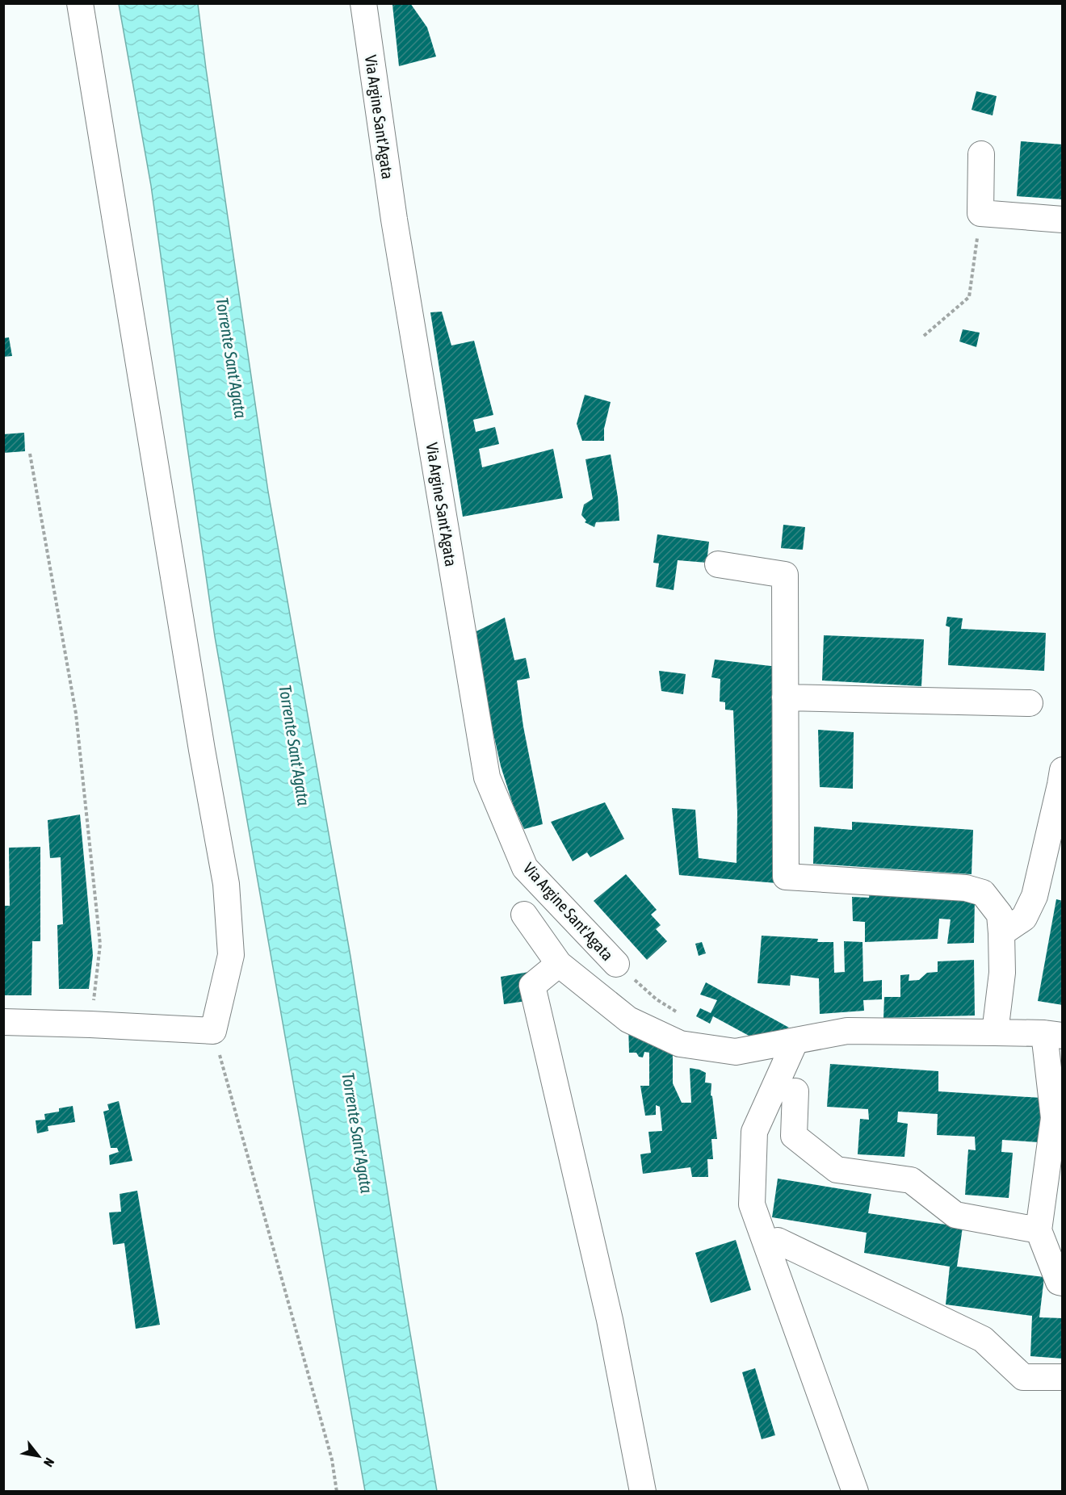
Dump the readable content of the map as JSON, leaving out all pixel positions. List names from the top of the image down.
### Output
{
  "streets": {
    "street": ["Via Argine Sant'Agata"]
  },
  "water": ["Torrente Sant'Agata"],
  "north": "bottom right"
}
